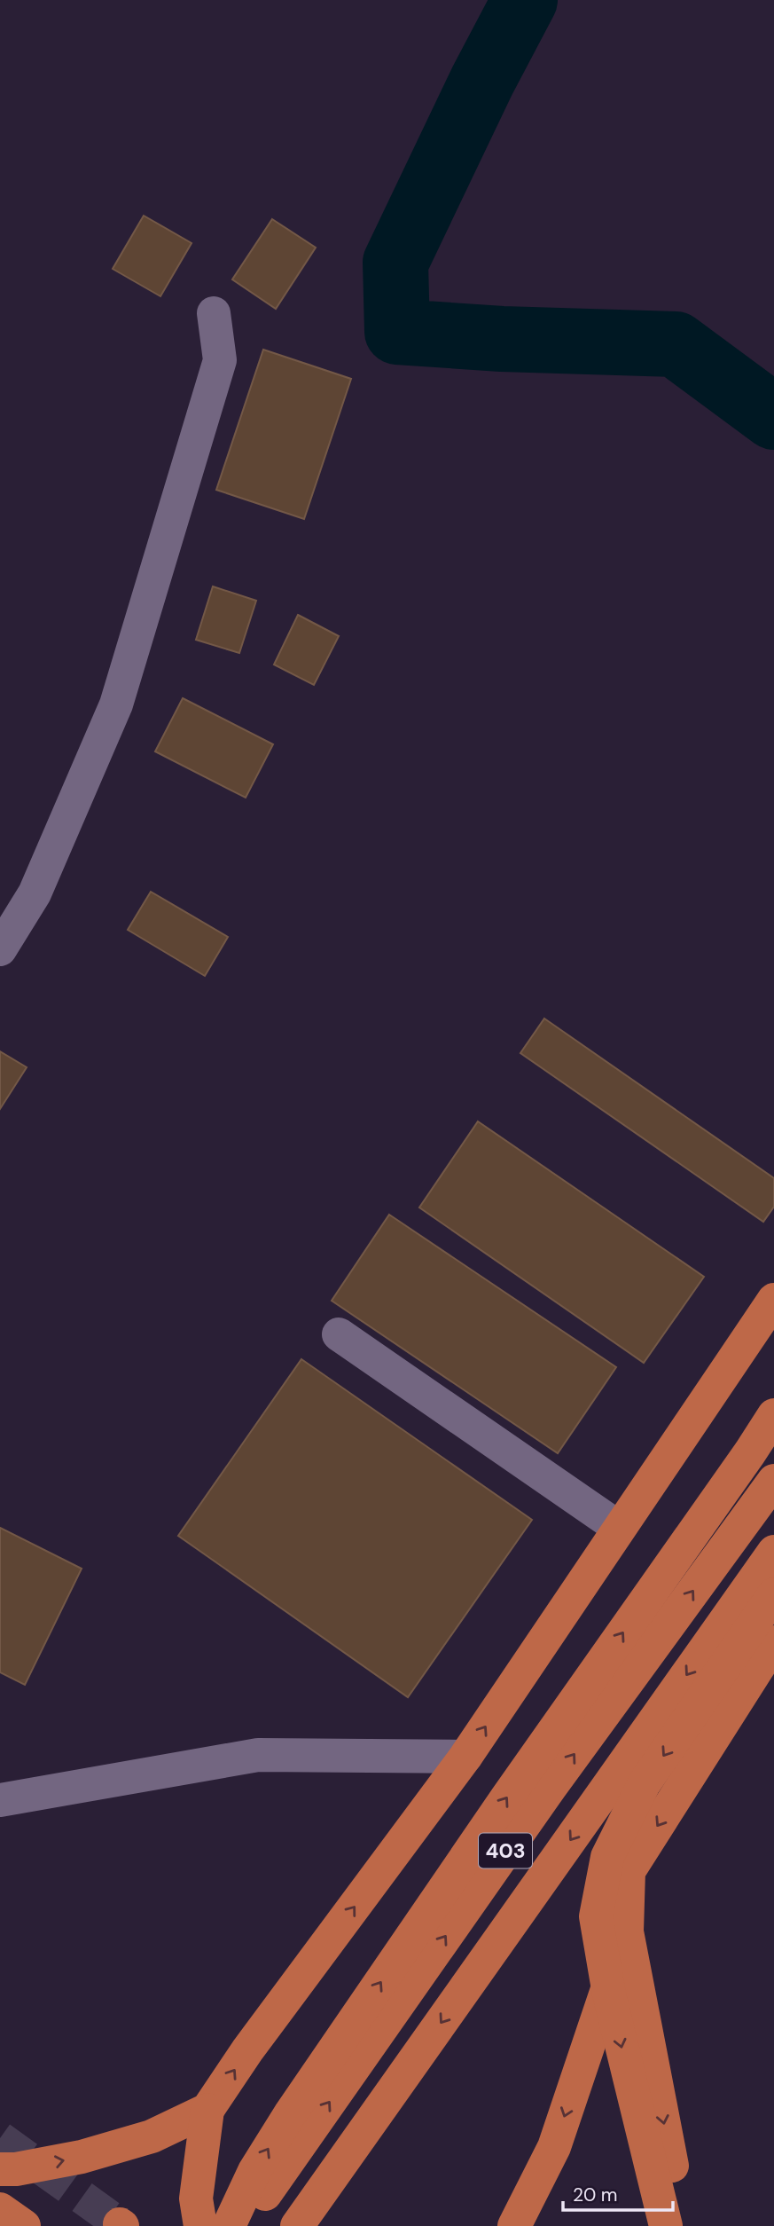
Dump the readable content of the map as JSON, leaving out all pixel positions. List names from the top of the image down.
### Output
{
  "streets": {
    "highway": ["403"]
  },
  "scale_bar": "20 m"
}
